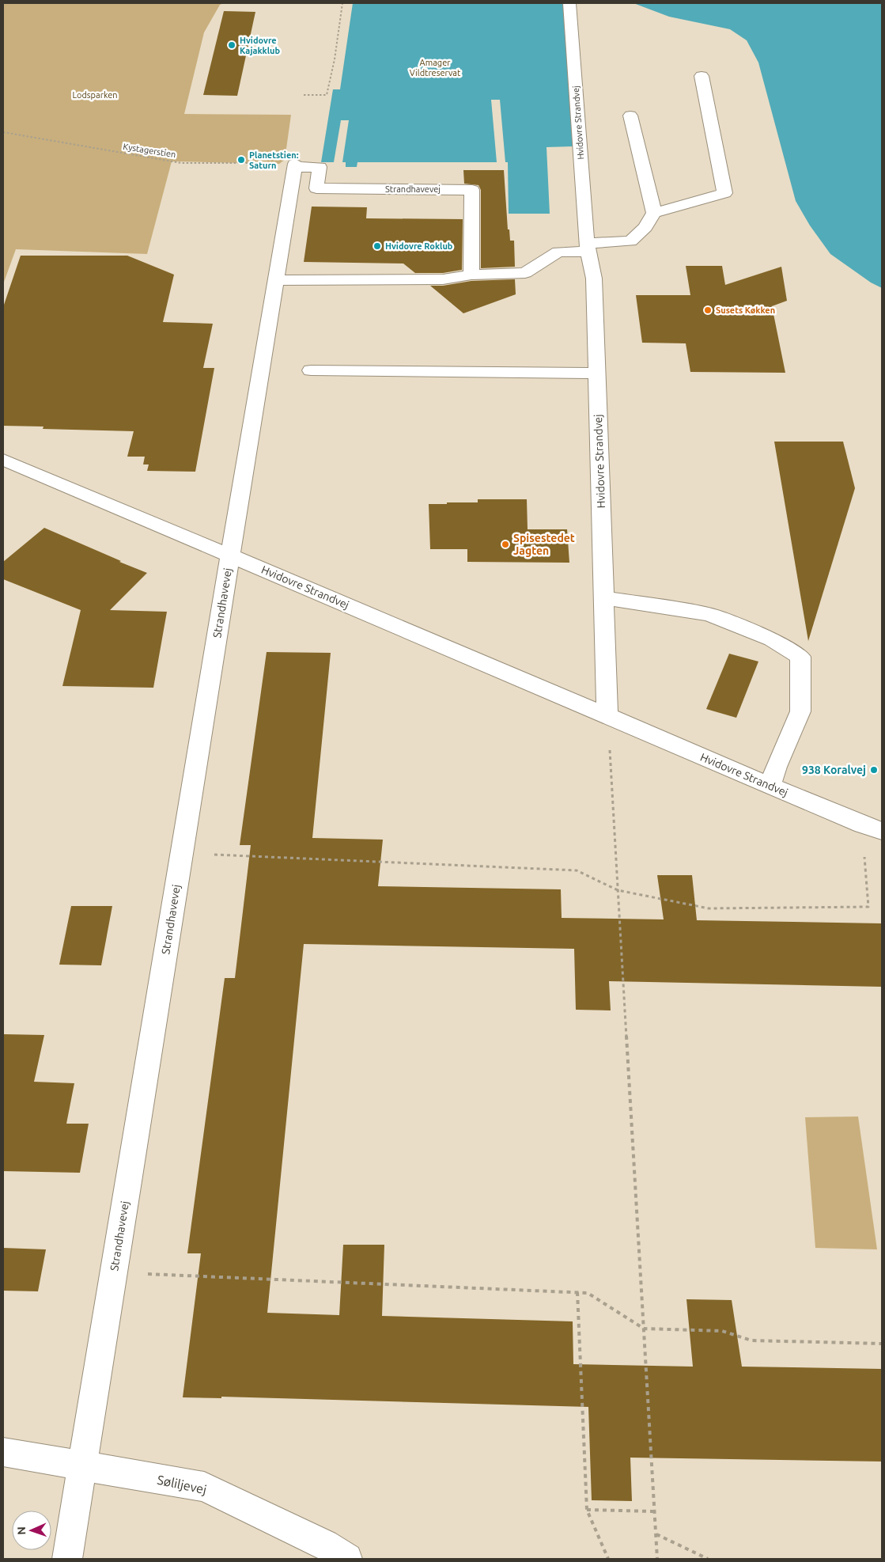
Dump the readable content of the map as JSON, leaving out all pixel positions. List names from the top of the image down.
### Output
{
  "streets": {
    "street": ["Hvidovre Strandvej", "Strandhavevej", "Søliljevej"],
    "path": ["Kystagerstien"]
  },
  "crossings": [
    ["Hvidovre Strandvej", "Strandhavevej"],
    ["Kystagerstien", "Strandhavevej"],
    ["Strandhavevej", "Søliljevej"]
  ],
  "parks": ["Amager Vildtreservat", "Lodsparken"],
  "places": [
    "Hvidovre Kajakklub",
    "Planetstien: Saturn",
    "Hvidovre Roklub",
    "Susets Køkken",
    "Spisestedet Jagten",
    "938 Koralvej"
  ],
  "north": "left"
}
